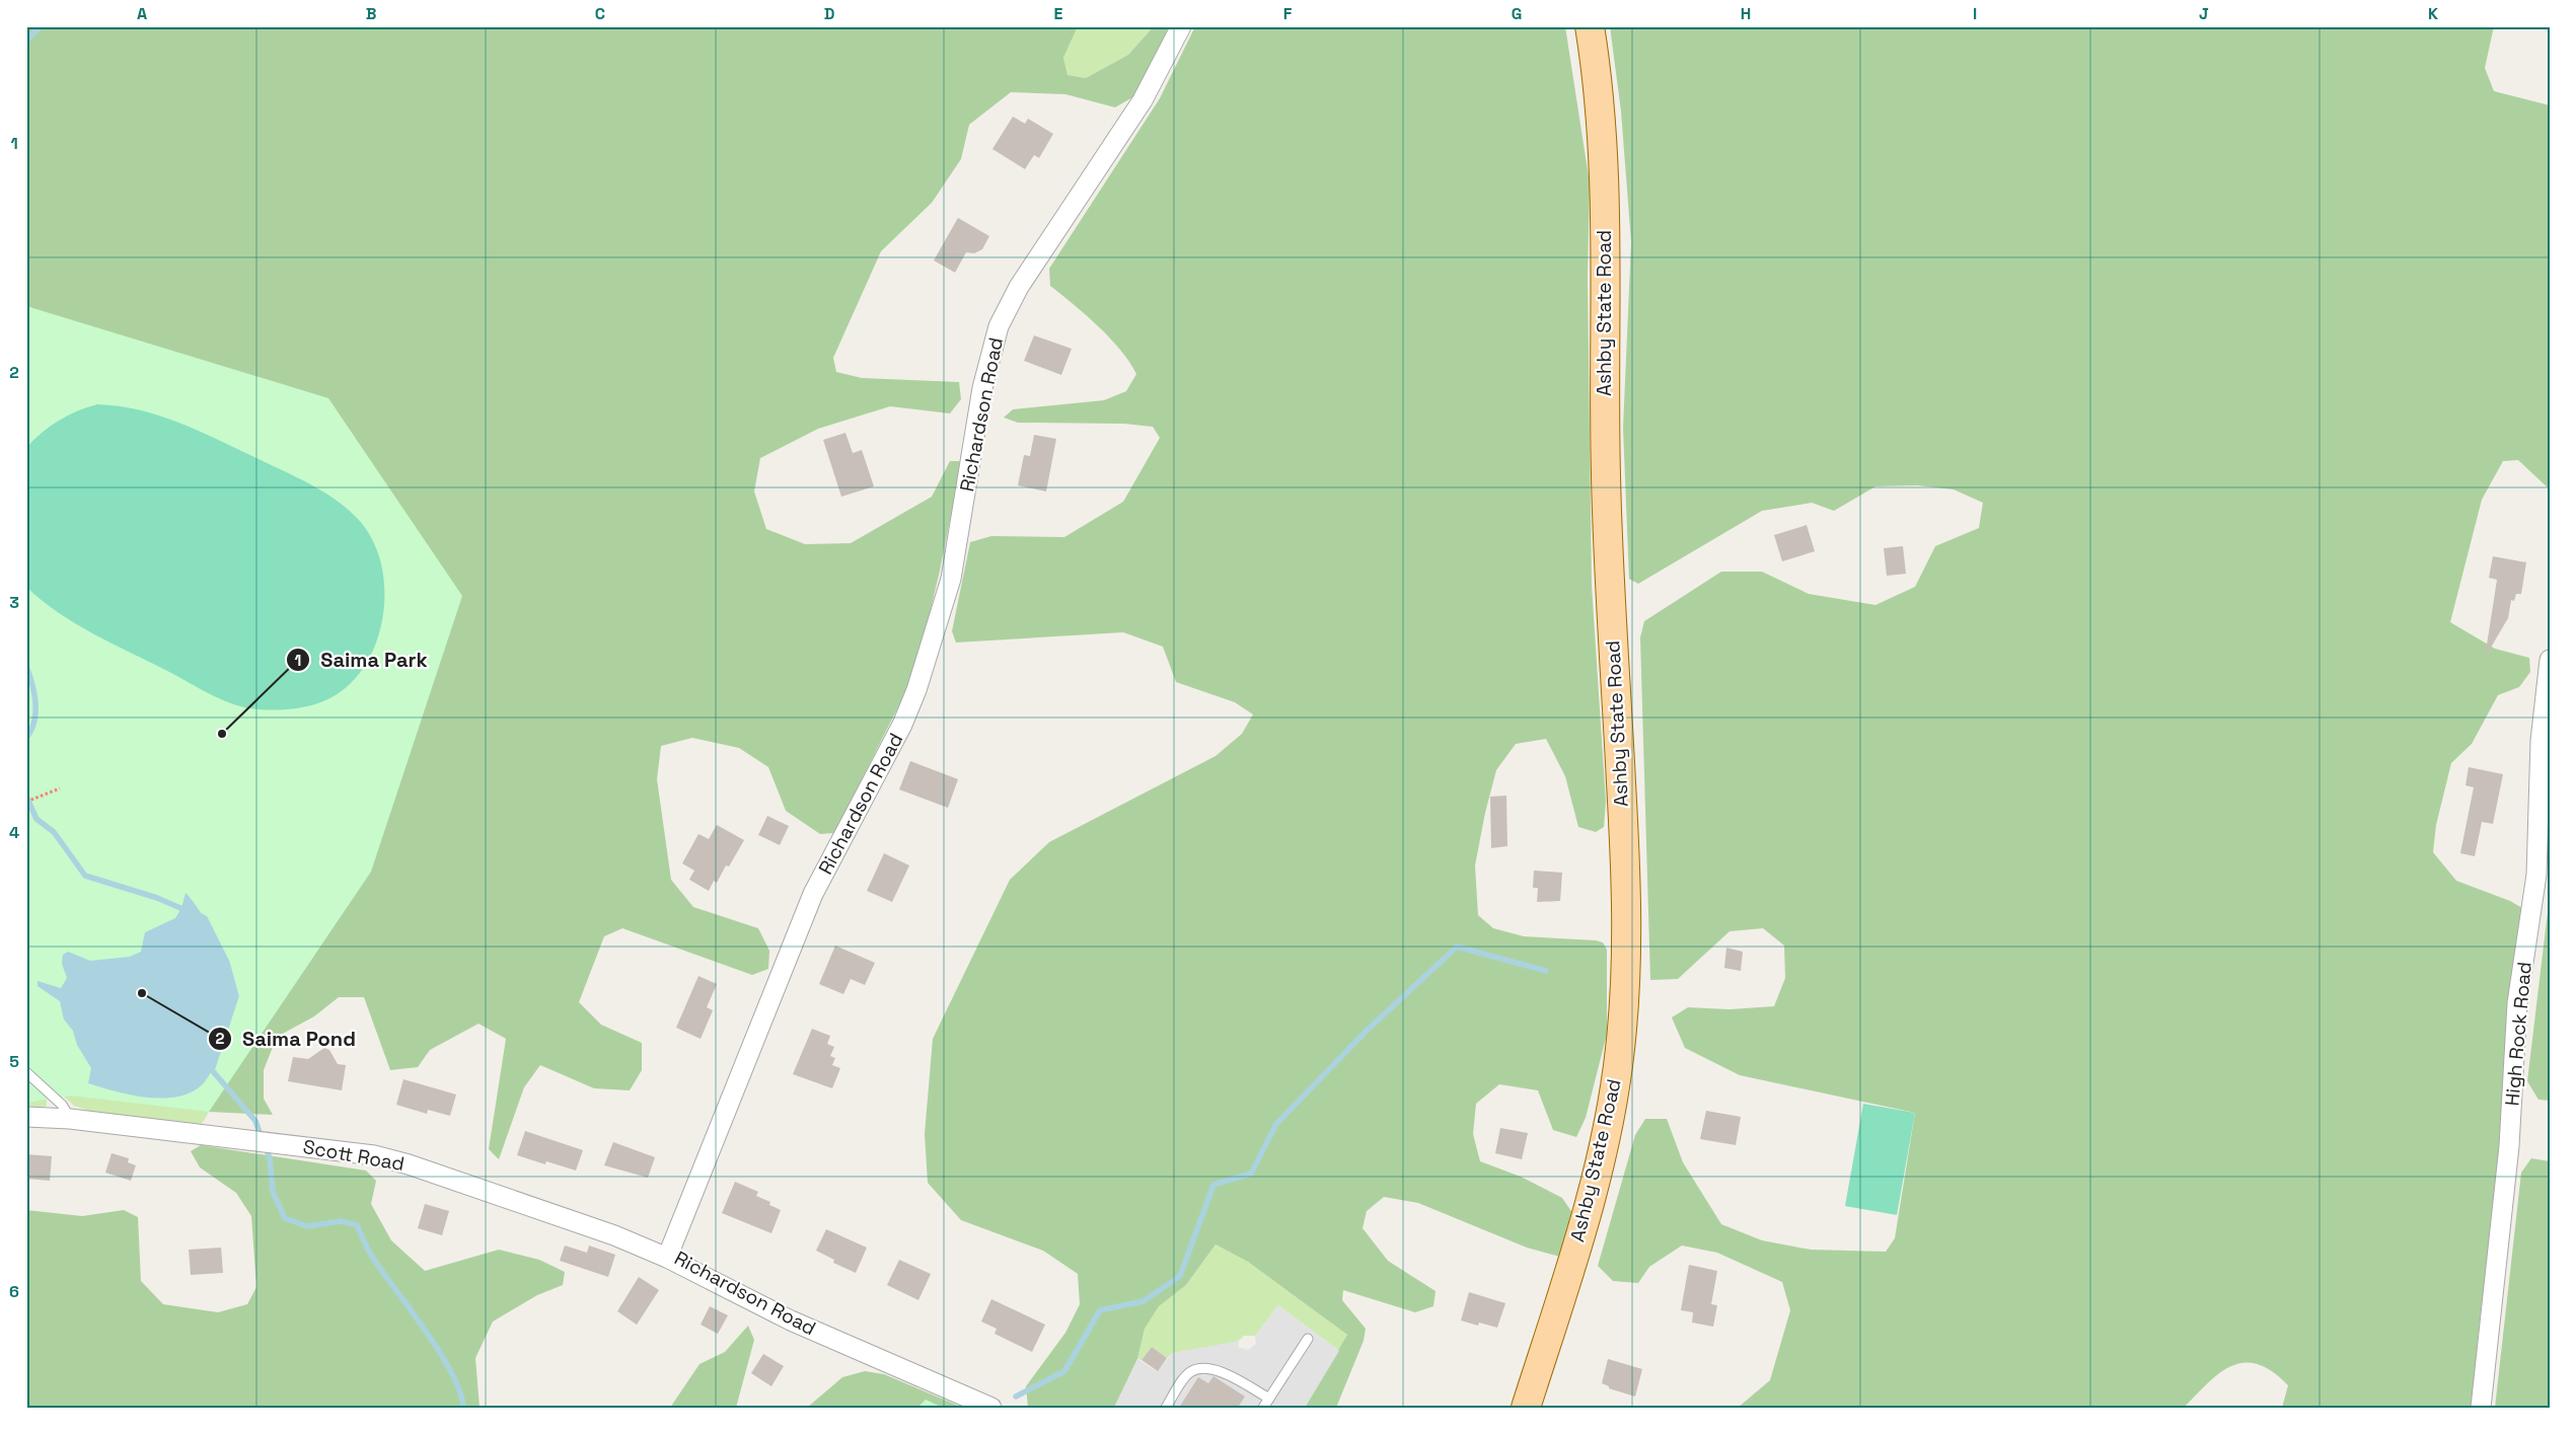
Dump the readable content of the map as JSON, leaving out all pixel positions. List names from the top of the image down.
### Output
{
  "streets": {
    "main road": ["Ashby State Road"],
    "street": ["Richardson Road", "High Rock Road", "Scott Road"]
  },
  "crossings": [
    ["Richardson Road", "Scott Road"]
  ],
  "places": ["Saima Park", "Saima Pond"],
  "grid": {
    "columns": [
      "A",
      "B",
      "C",
      "D",
      "E",
      "F",
      "G",
      "H",
      "I",
      "J",
      "K"
    ],
    "rows": [
      "1",
      "2",
      "3",
      "4",
      "5",
      "6"
    ]
  }
}
